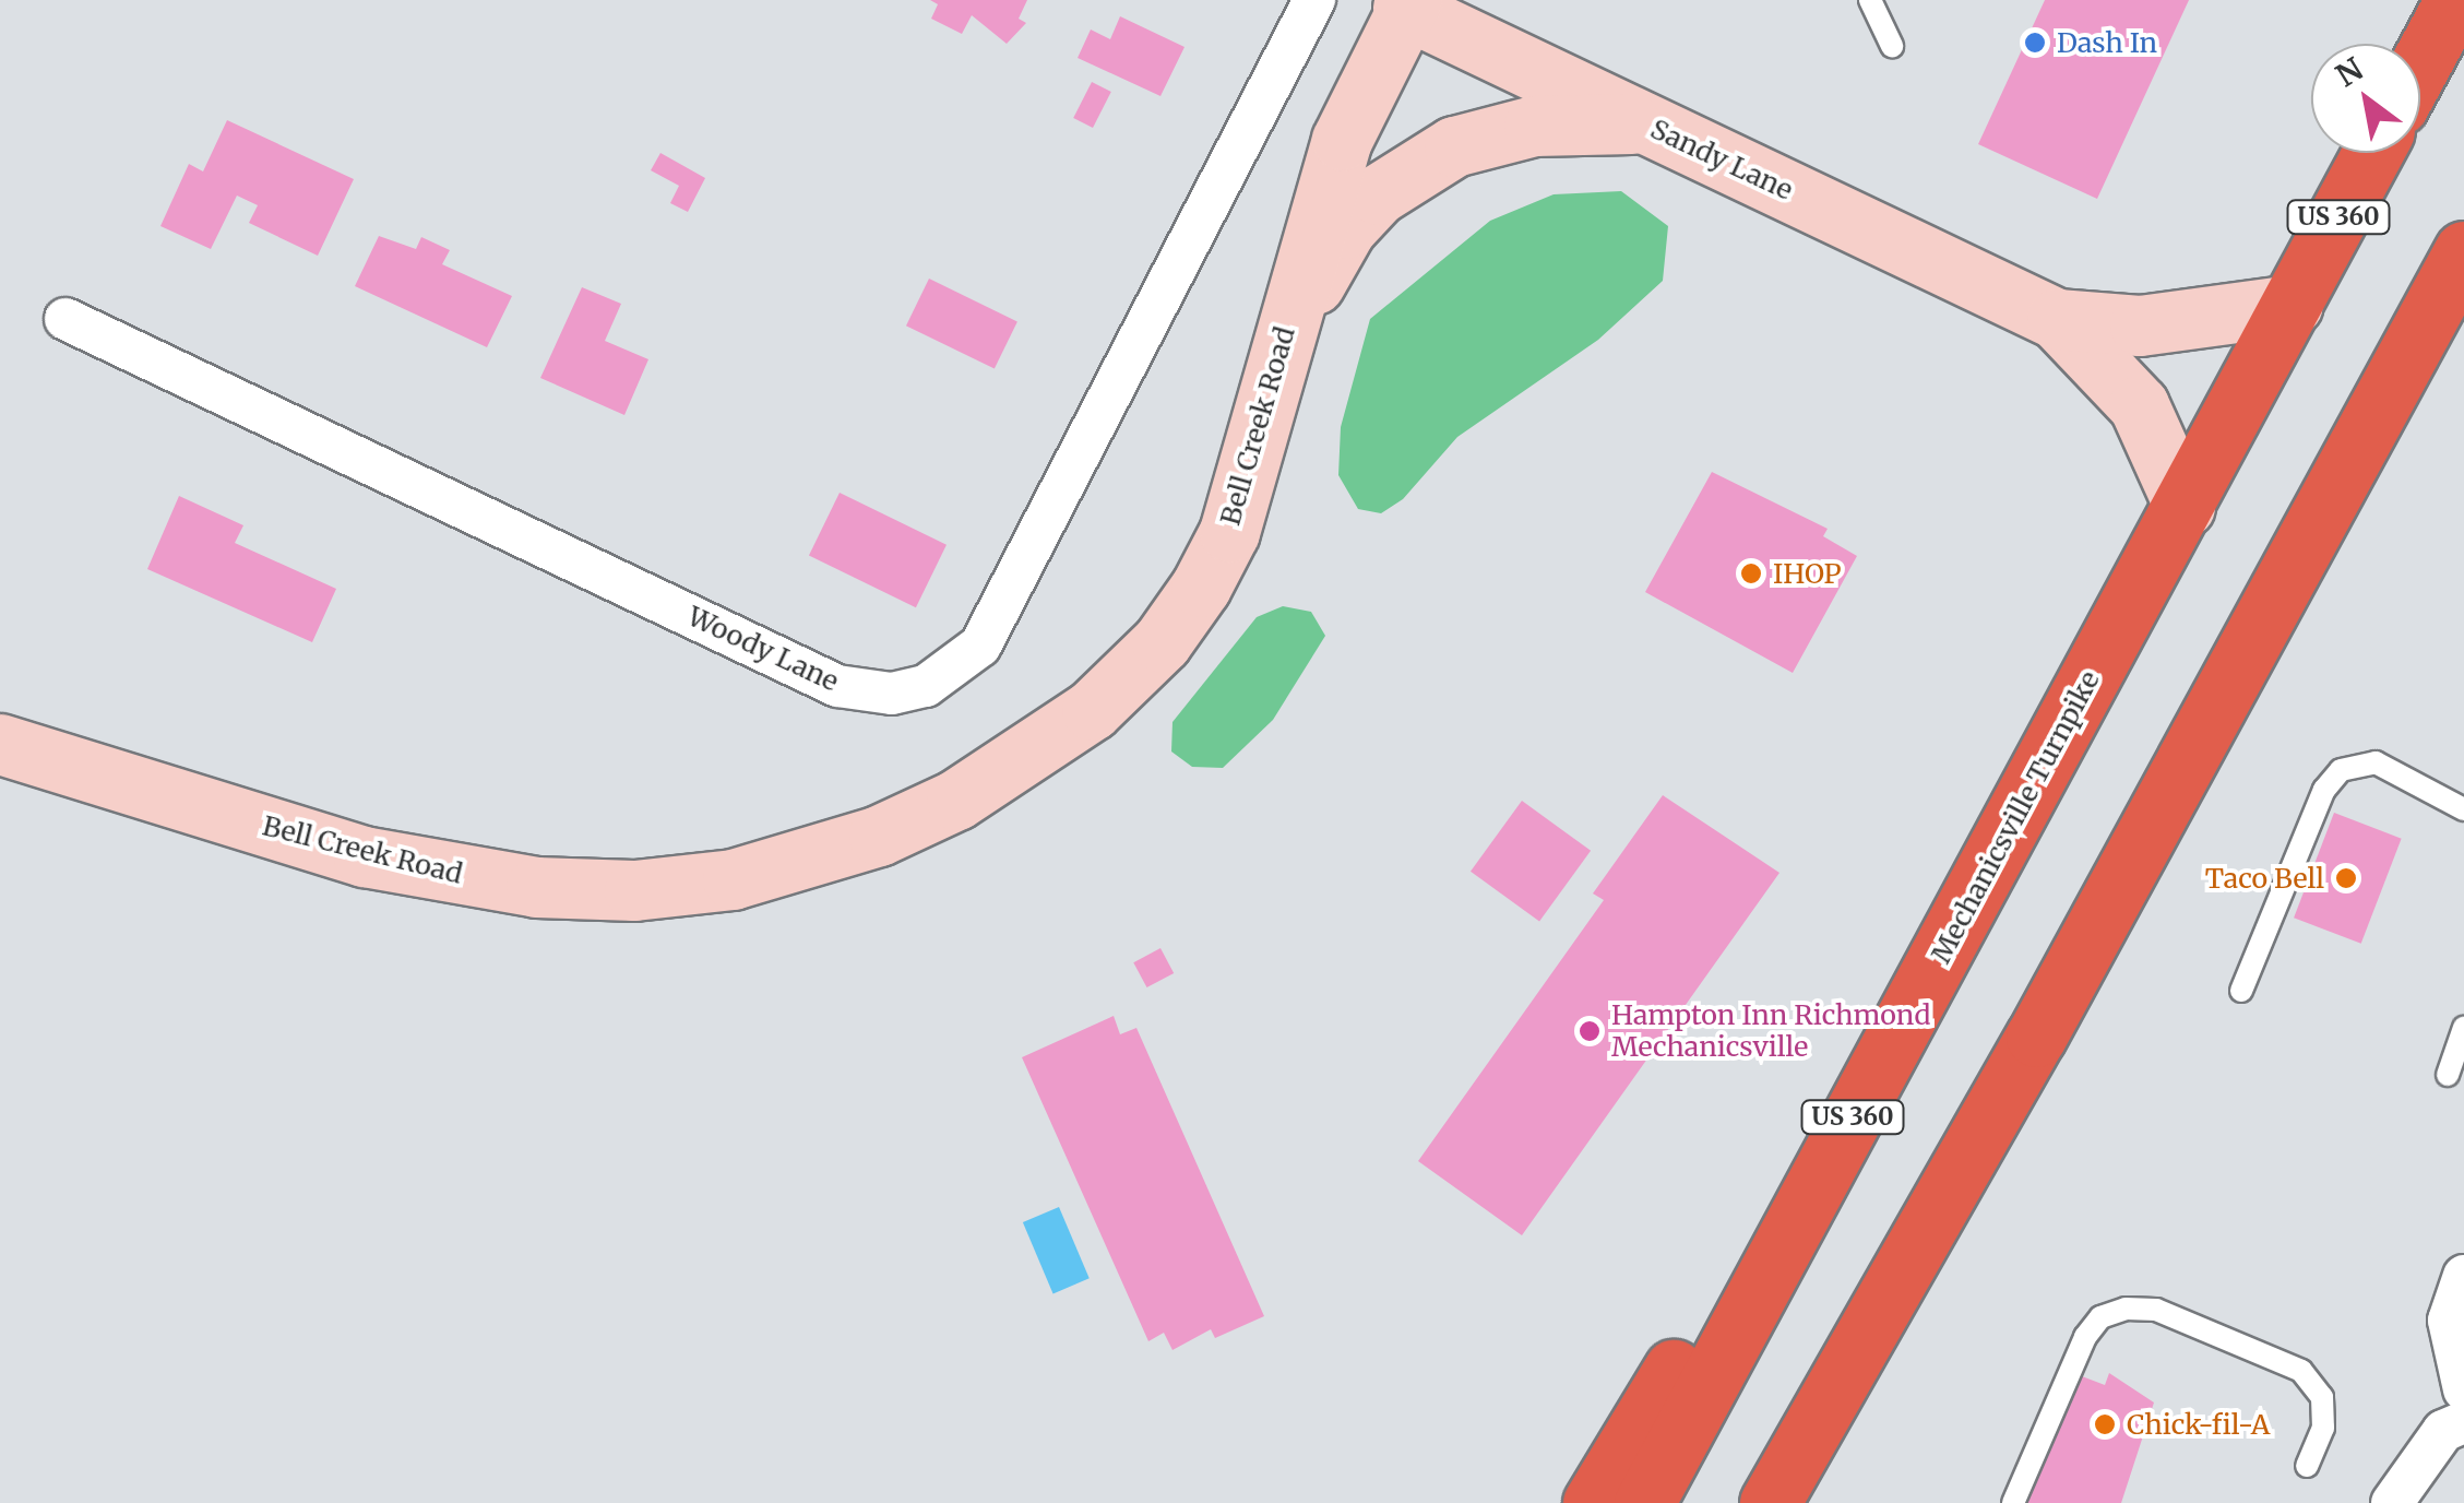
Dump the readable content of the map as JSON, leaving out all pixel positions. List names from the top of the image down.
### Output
{
  "streets": {
    "highway": ["US 360", "Mechanicsville Turnpike"],
    "street": ["Sandy Lane", "Bell Creek Road", "Woody Lane"]
  },
  "crossings": [
    ["Sandy Lane", "Bell Creek Road"],
    ["Sandy Lane", "Mechanicsville Turnpike"]
  ],
  "places": [
    "Dash In",
    "IHOP",
    "Taco Bell",
    "Hampton Inn Richmond Mechanicsville",
    "Chick-fil-A"
  ],
  "north": "top left"
}
